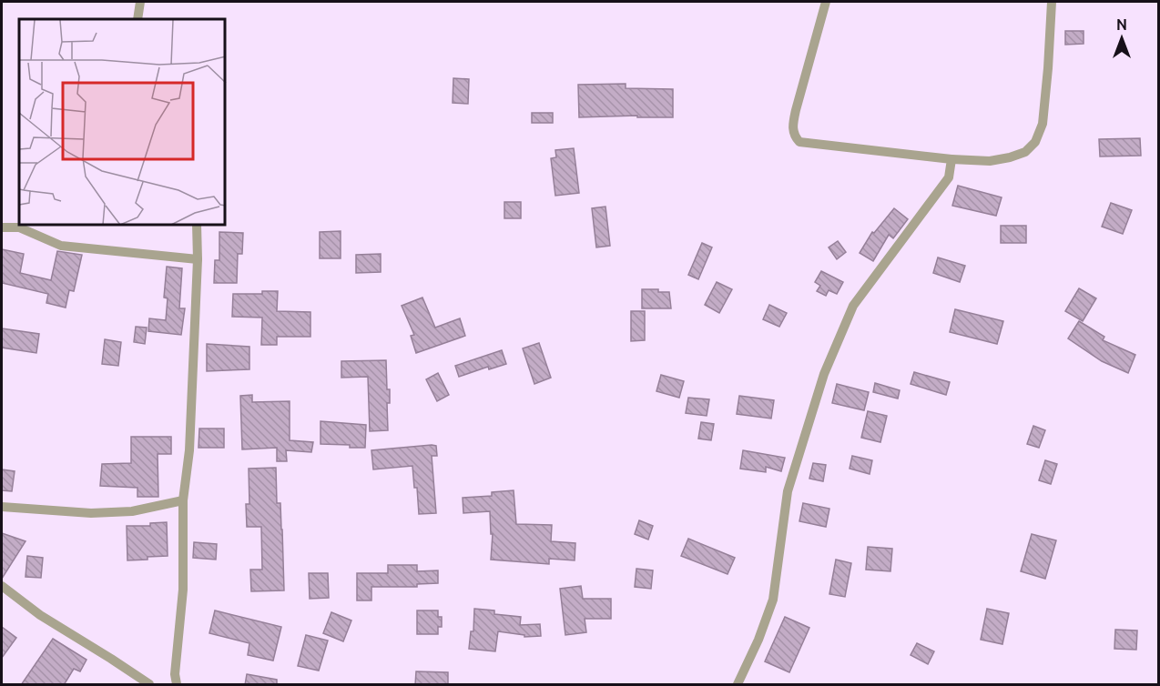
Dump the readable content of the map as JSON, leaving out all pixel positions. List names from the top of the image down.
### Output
{
  "north": "top"
}
